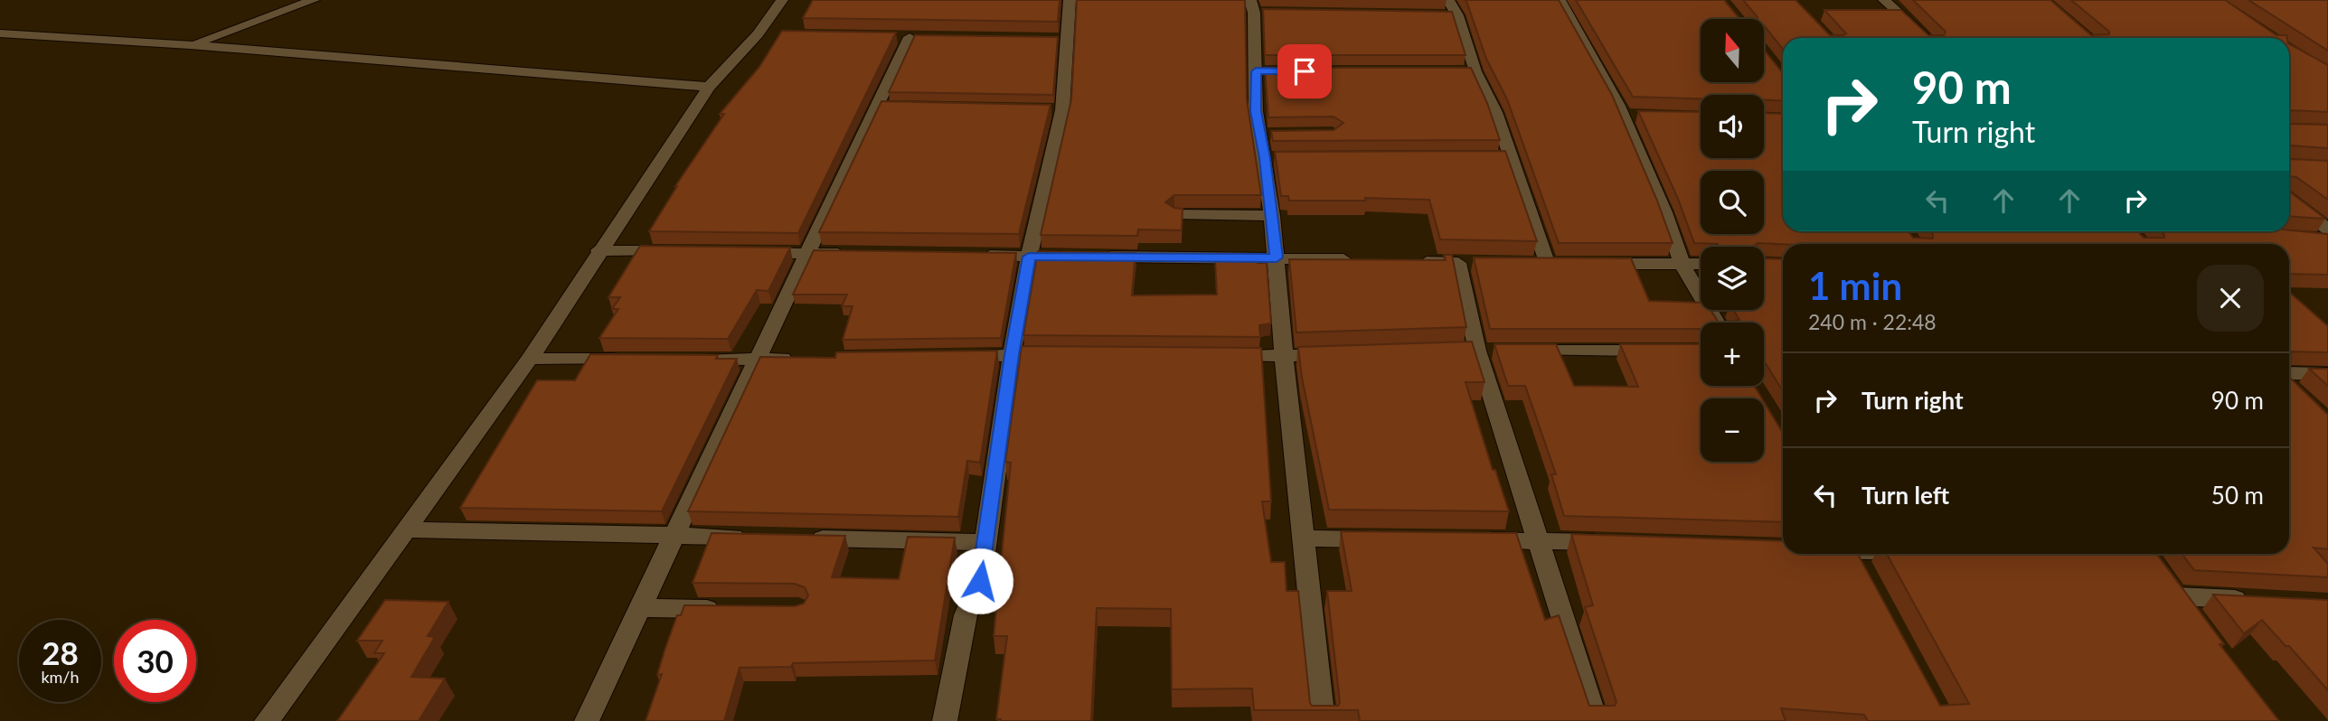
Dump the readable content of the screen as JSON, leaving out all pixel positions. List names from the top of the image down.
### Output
{
  "north": "top",
  "page": {
    "map_buttons": ["+", "−"],
    "turn": ["90 m", "Turn right"],
    "heading": ["1 min", "240 m · 22:48"],
    "list": [
      {
        "name": "Turn right",
        "value": "90 m"
      },
      {
        "name": "Turn left",
        "value": "50 m"
      }
    ],
    "speed": "28 km/h",
    "limit": "30"
  }
}
